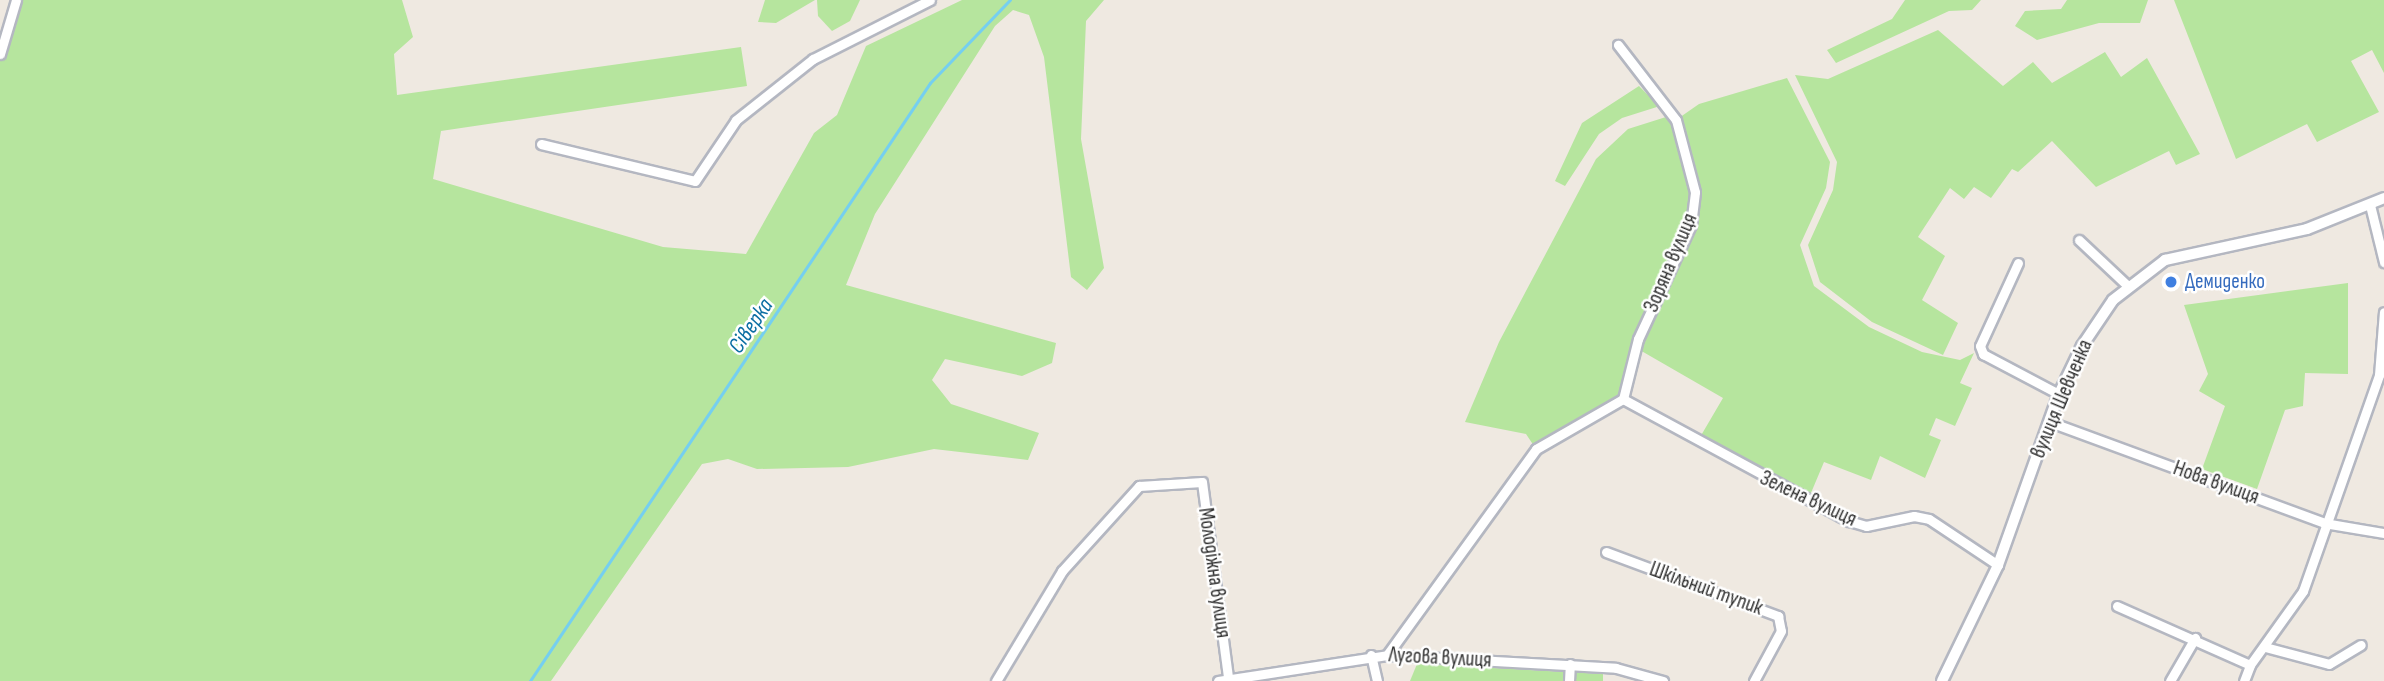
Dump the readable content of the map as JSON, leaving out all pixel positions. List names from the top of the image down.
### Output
{
  "streets": {
    "street": [
      "Зоряна вулиця",
      "вулиця Шевченка",
      "Нова вулиця",
      "Зелена вулиця",
      "Молодіжна вулиця",
      "Шкільний тупик",
      "Лугова вулиця"
    ]
  },
  "crossings": [
    ["Зоряна вулиця", "Зелена вулиця"],
    ["вулиця Шевченка", "Нова вулиця"],
    ["вулиця Шевченка", "Зелена вулиця"],
    ["Молодіжна вулиця", "Лугова вулиця"]
  ],
  "water": ["Сіверка"],
  "places": ["Демиденко"]
}
